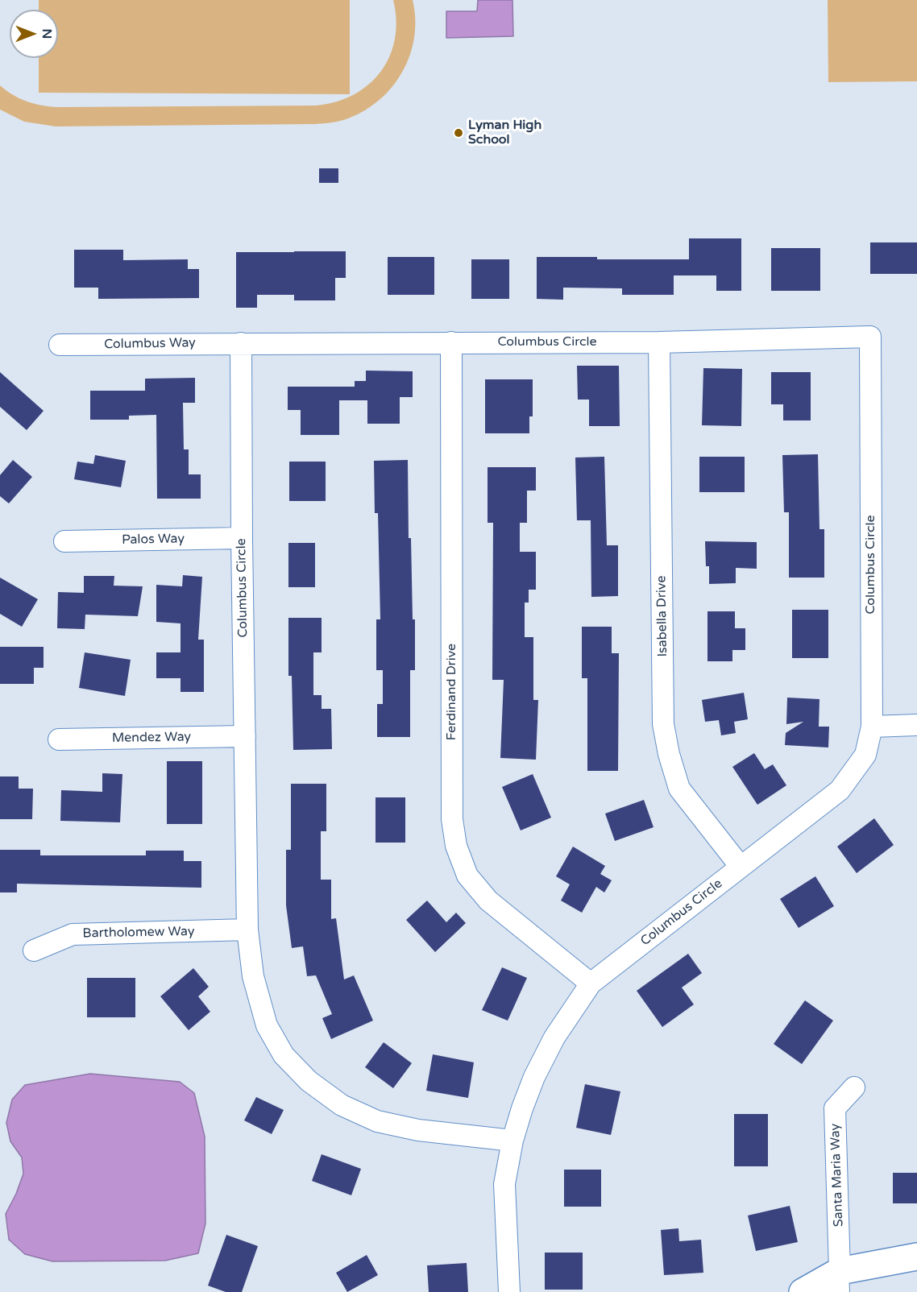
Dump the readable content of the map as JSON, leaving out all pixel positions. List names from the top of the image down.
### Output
{
  "streets": {
    "street": [
      "Columbus Circle",
      "Columbus Way",
      "Palos Way",
      "Isabella Drive",
      "Ferdinand Drive",
      "Mendez Way",
      "Bartholomew Way",
      "Santa Maria Way"
    ]
  },
  "crossings": [
    ["Columbus Circle", "Columbus Way"],
    ["Columbus Circle", "Palos Way"],
    ["Columbus Circle", "Isabella Drive"],
    ["Columbus Circle", "Ferdinand Drive"],
    ["Columbus Circle", "Mendez Way"],
    ["Columbus Circle", "Bartholomew Way"]
  ],
  "places": ["Lyman High School"],
  "north": "right"
}
